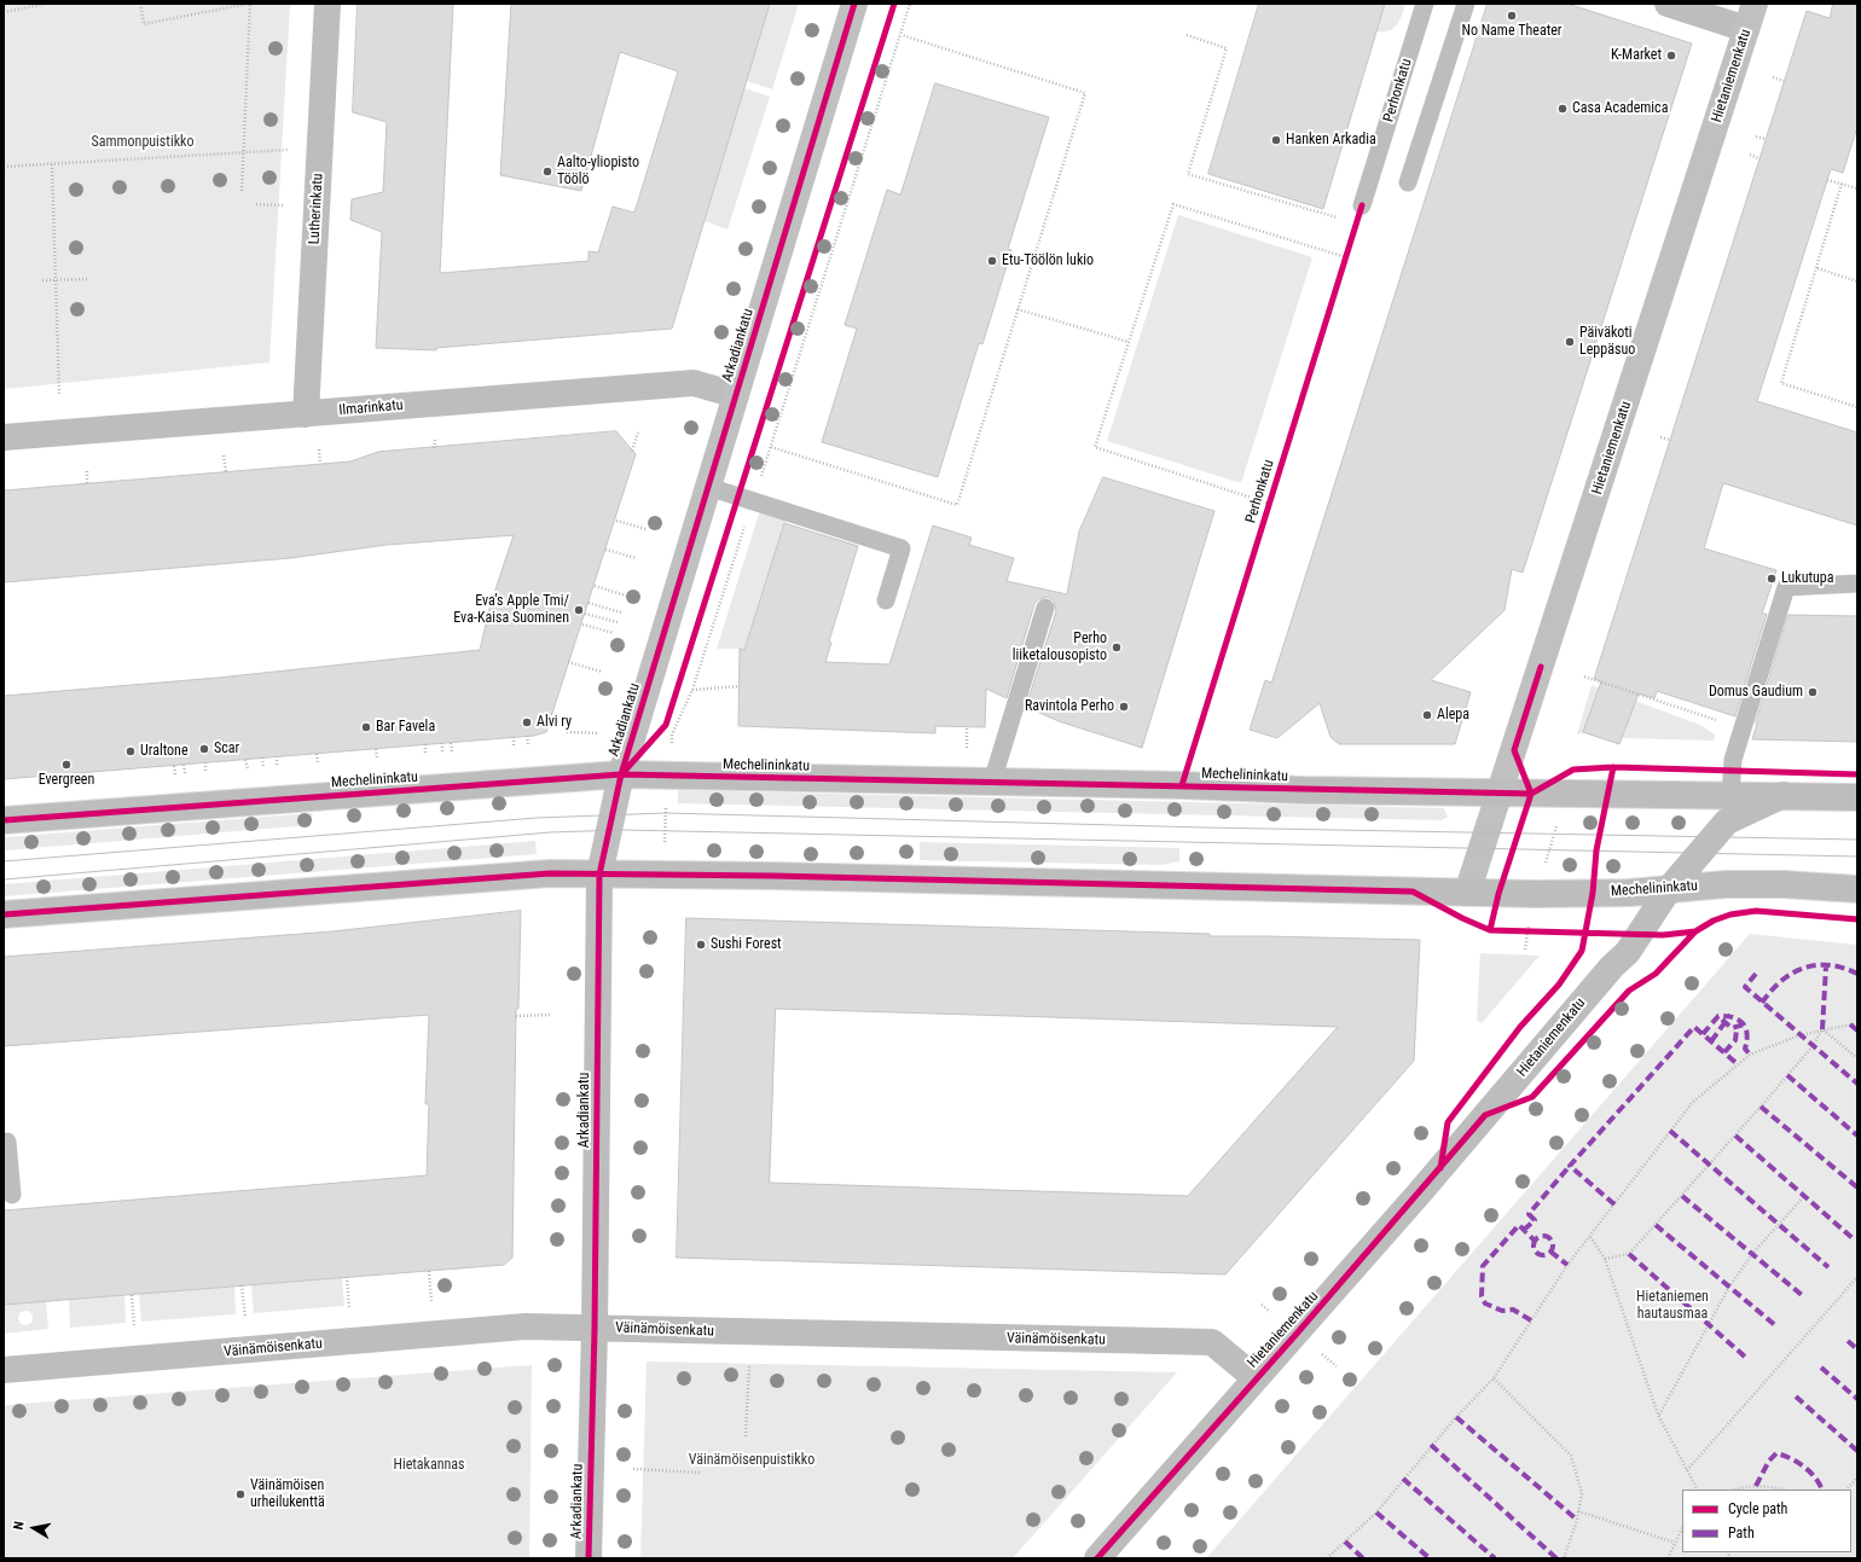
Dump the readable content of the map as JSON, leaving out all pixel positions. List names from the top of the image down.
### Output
{
  "streets": {
    "street": [
      "Hietaniemenkatu",
      "Lutherinkatu",
      "Arkadiankatu",
      "Ilmarinkatu",
      "Mechelininkatu",
      "Väinämöisenkatu"
    ],
    "lane": ["Perhonkatu"]
  },
  "crossings": [
    ["Hietaniemenkatu", "Mechelininkatu"],
    ["Hietaniemenkatu", "Väinämöisenkatu"],
    ["Lutherinkatu", "Ilmarinkatu"],
    ["Arkadiankatu", "Ilmarinkatu"],
    ["Arkadiankatu", "Mechelininkatu"],
    ["Arkadiankatu", "Väinämöisenkatu"]
  ],
  "parks": [
    "Sammonpuistikko",
    "Hietaniemen hautausmaa",
    "Väinämöisenpuistikko",
    "Hietakannas"
  ],
  "places": [
    "No Name Theater",
    "K-Market",
    "Casa Academica",
    "Hanken Arkadia",
    "Aalto-yliopisto Töölö",
    "Etu-Töölön lukio",
    "Päiväkoti Leppäsuo",
    "Lukutupa",
    "Eva’s Apple Tmi/ Eva-Kaisa Suominen",
    "Perho liiketalousopisto",
    "Domus Gaudium",
    "Ravintola Perho",
    "Alepa",
    "Alvi ry",
    "Bar Favela",
    "Scar",
    "Uraltone",
    "Evergreen",
    "Sushi Forest",
    "Väinämöisen urheilukenttä"
  ],
  "legend": ["Cycle path", "Path"],
  "north": "left"
}
